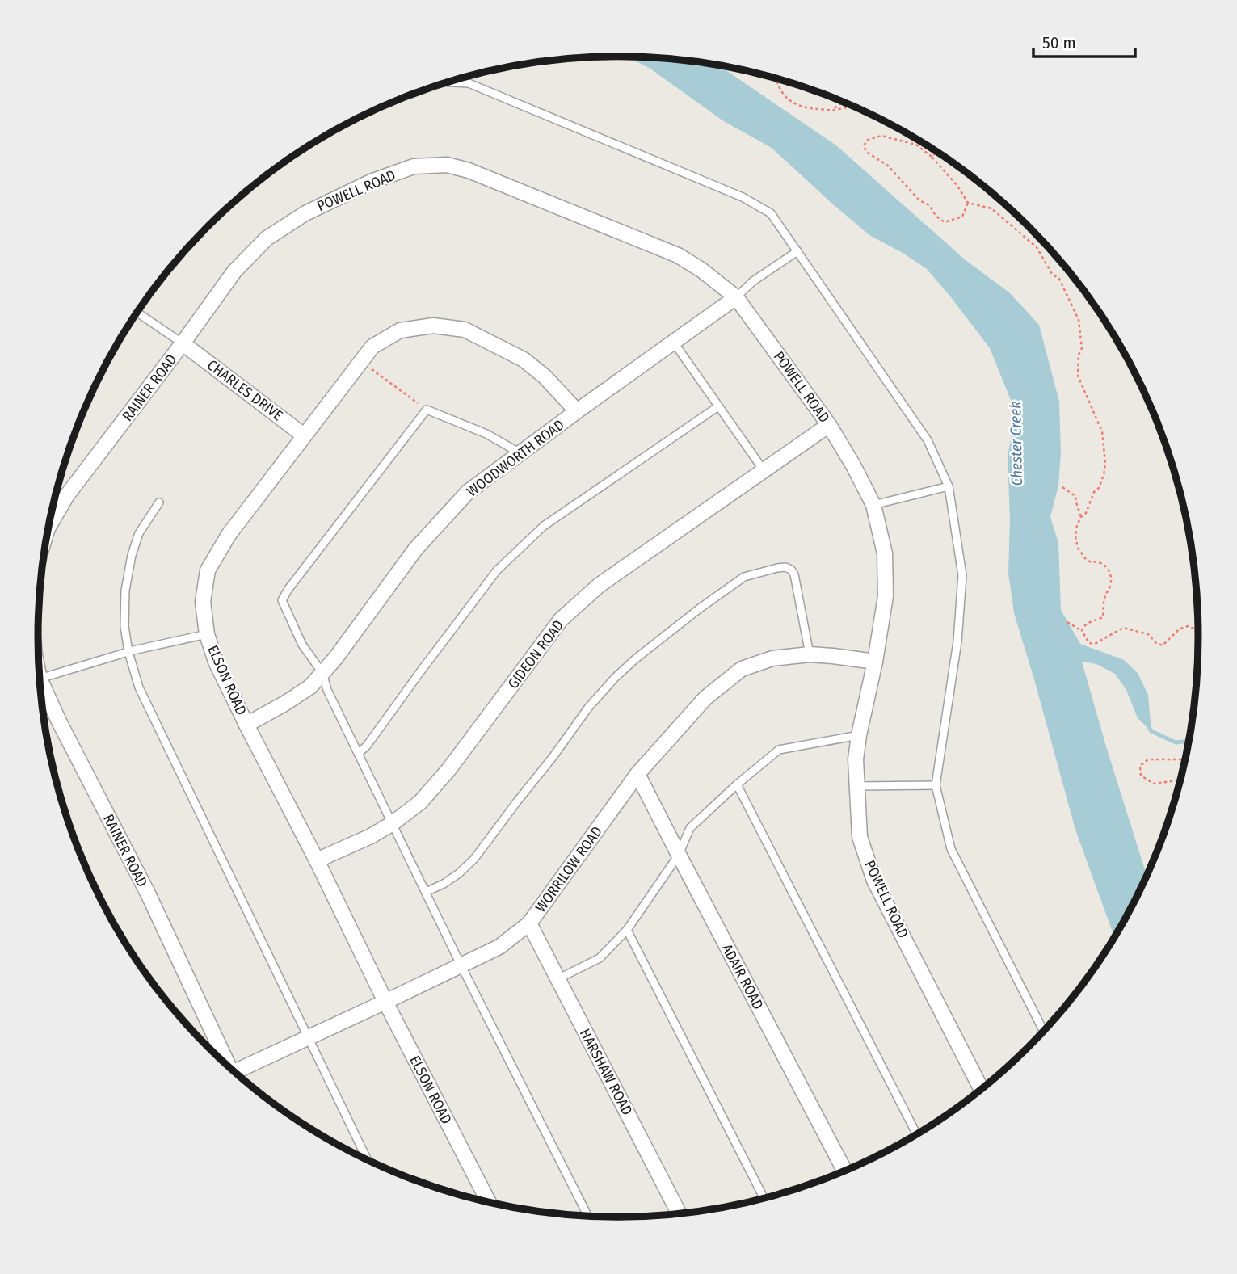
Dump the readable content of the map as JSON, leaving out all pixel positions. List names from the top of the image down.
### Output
{
  "streets": {
    "street": [
      "POWELL ROAD",
      "RAINER ROAD",
      "CHARLES DRIVE",
      "WOODWORTH ROAD",
      "GIDEON ROAD",
      "ELSON ROAD",
      "WORRILOW ROAD",
      "ADAIR ROAD",
      "HARSHAW ROAD"
    ]
  },
  "crossings": [
    ["POWELL ROAD", "RAINER ROAD"],
    ["POWELL ROAD", "CHARLES DRIVE"],
    ["POWELL ROAD", "WOODWORTH ROAD"],
    ["POWELL ROAD", "GIDEON ROAD"],
    ["POWELL ROAD", "WORRILOW ROAD"],
    ["RAINER ROAD", "CHARLES DRIVE"],
    ["CHARLES DRIVE", "ELSON ROAD"],
    ["WOODWORTH ROAD", "ELSON ROAD"],
    ["GIDEON ROAD", "ELSON ROAD"],
    ["ELSON ROAD", "WORRILOW ROAD"],
    ["WORRILOW ROAD", "ADAIR ROAD"],
    ["WORRILOW ROAD", "HARSHAW ROAD"]
  ],
  "water": ["Chester Creek"],
  "scale_bar": "50 m"
}
